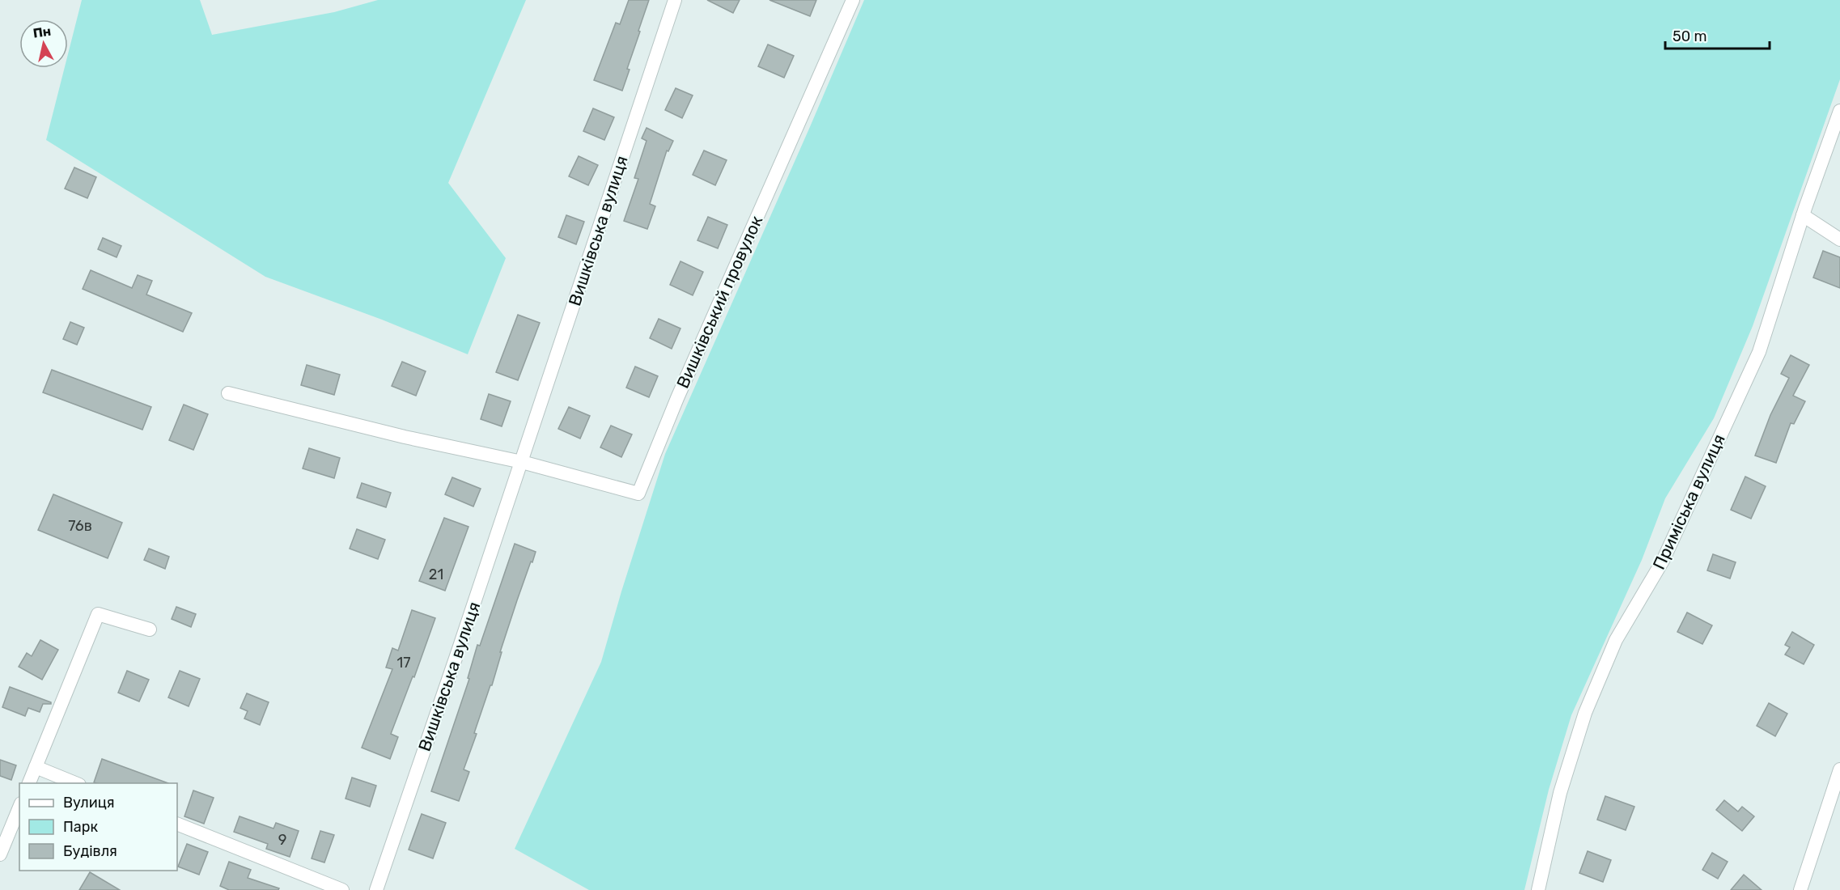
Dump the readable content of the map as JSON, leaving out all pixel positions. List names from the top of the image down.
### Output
{
  "streets": {
    "street": ["Вишківська вулиця", "Вишківський провулок", "Приміська вулиця"]
  },
  "crossings": [
    ["Вишківська вулиця", "Вишківський провулок"]
  ],
  "house_numbers": [
    "76в",
    "21",
    "17",
    "9"
  ],
  "legend": ["Вулиця", "Парк", "Будівля"],
  "scale_bar": "50 m",
  "north": "top"
}
